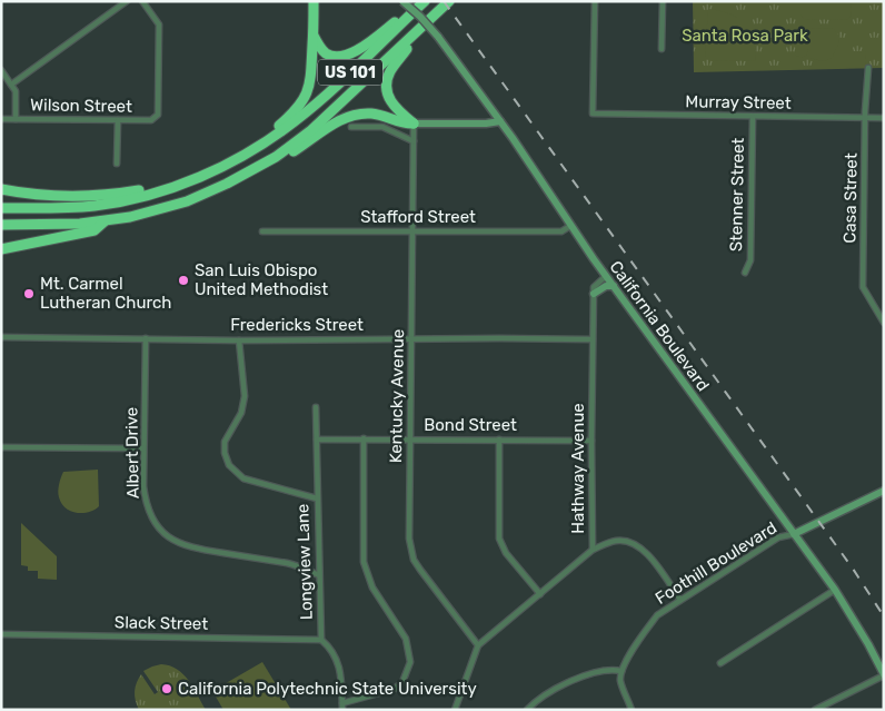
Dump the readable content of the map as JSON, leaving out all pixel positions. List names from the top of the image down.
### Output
{
  "streets": {
    "highway": ["US 101"],
    "street": [
      "Murray Street",
      "Wilson Street",
      "Stenner Street",
      "Casa Street",
      "Stafford Street",
      "Fredericks Street",
      "California Boulevard",
      "Kentucky Avenue",
      "Bond Street",
      "Albert Drive",
      "Hathway Avenue",
      "Longview Lane",
      "Foothill Boulevard",
      "Slack Street"
    ]
  },
  "crossings": [
    ["Murray Street", "Stenner Street"],
    ["Murray Street", "Casa Street"],
    ["Stafford Street", "California Boulevard"],
    ["Stafford Street", "Kentucky Avenue"],
    ["Fredericks Street", "Kentucky Avenue"],
    ["Fredericks Street", "Albert Drive"],
    ["Fredericks Street", "Hathway Avenue"],
    ["California Boulevard", "Foothill Boulevard"],
    ["Kentucky Avenue", "Bond Street"],
    ["Kentucky Avenue", "Hathway Avenue"],
    ["Bond Street", "Hathway Avenue"],
    ["Bond Street", "Longview Lane"],
    ["Albert Drive", "Longview Lane"],
    ["Longview Lane", "Slack Street"]
  ],
  "parks": ["Santa Rosa Park"],
  "places": ["San Luis Obispo United Methodist", "Mt. Carmel Lutheran Church", "California Polytechnic State University"]
}
